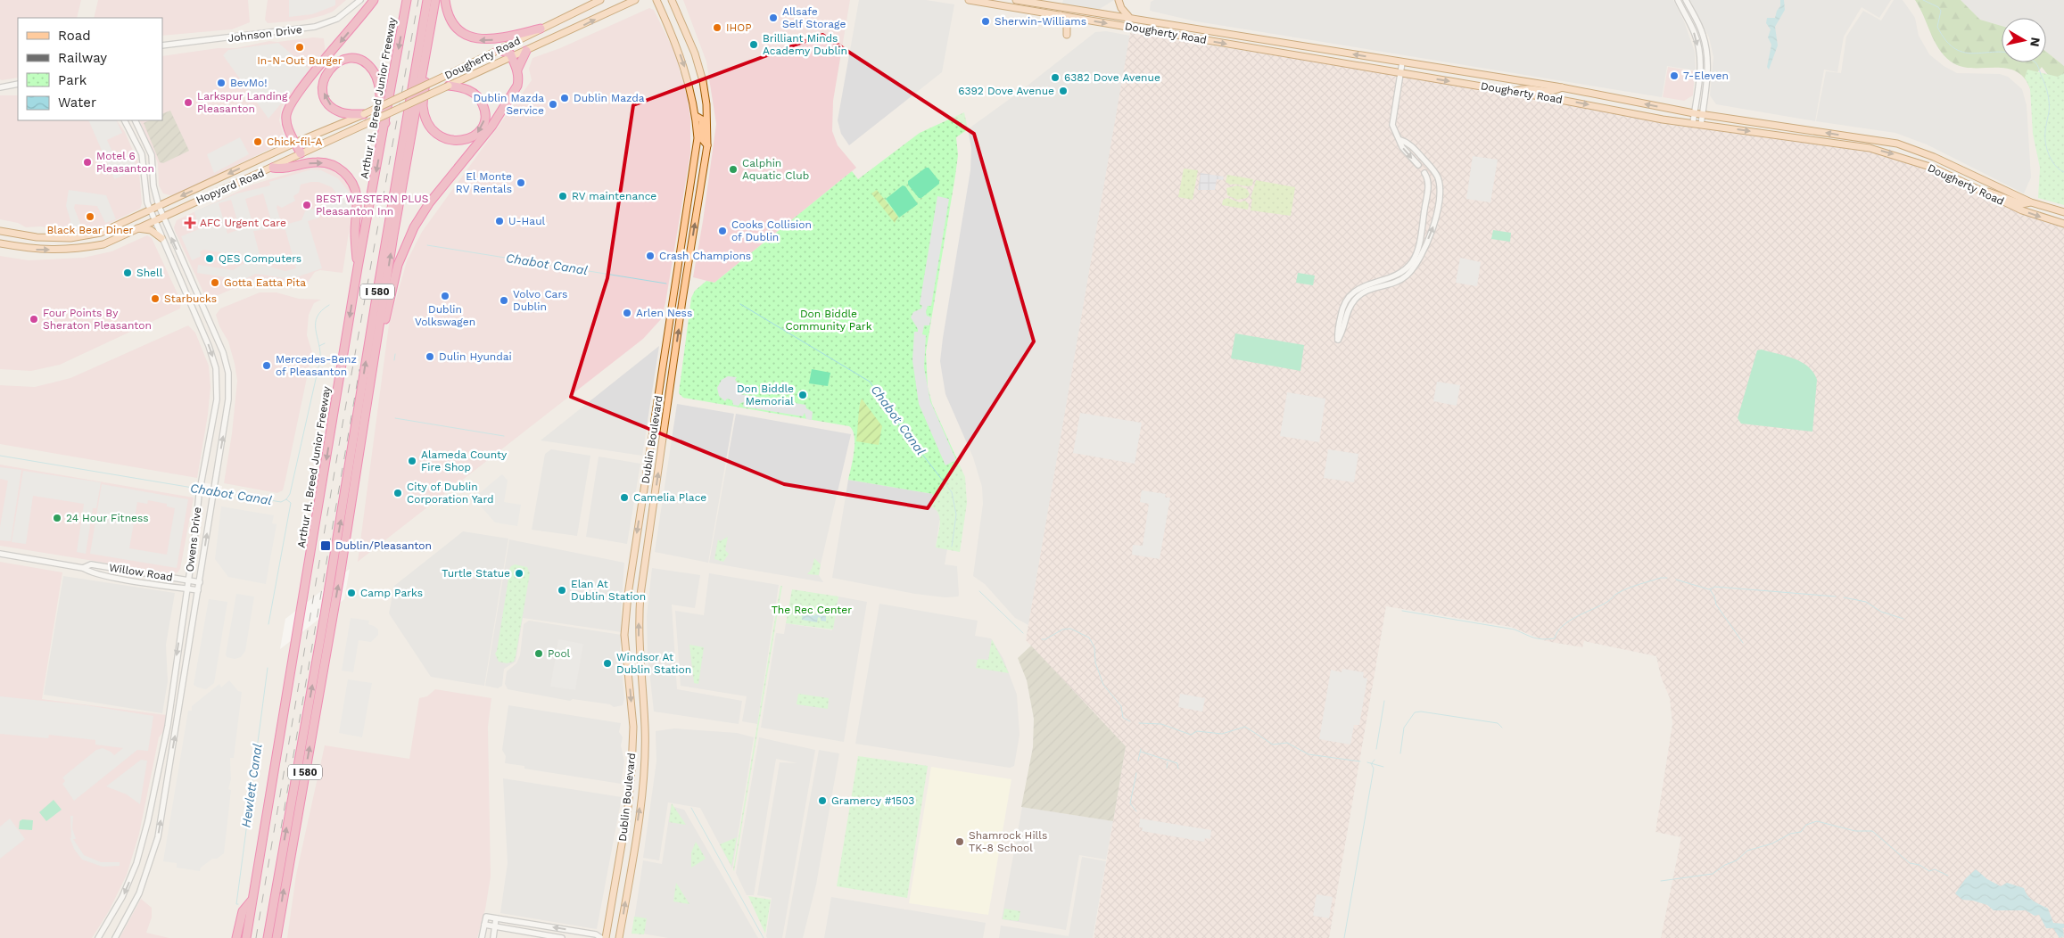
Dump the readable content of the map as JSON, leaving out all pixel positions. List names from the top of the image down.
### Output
{
  "streets": {
    "highway": ["Arthur H. Breed Junior Freeway", "I 580"],
    "main road": ["Dougherty Road", "Hopyard Road", "Dublin Boulevard"],
    "street": ["Johnson Drive", "Owens Drive", "Willow Road"]
  },
  "crossings": [
    ["Dougherty Road", "Hopyard Road"],
    ["Hopyard Road", "Owens Drive"],
    ["Owens Drive", "Willow Road"]
  ],
  "water": ["Chabot Canal", "Hewlett Canal"],
  "parks": ["Don Biddle Community Park", "The Rec Center"],
  "places": {
    "other": [
      "Allsafe Self Storage",
      "Sherwin-Williams",
      "IHOP",
      "Brilliant Minds Academy Dublin",
      "In-N-Out Burger",
      "7-Eleven",
      "6382 Dove Avenue",
      "BevMo!",
      "6392 Dove Avenue",
      "Dublin Mazda",
      "Larkspur Landing Pleasanton",
      "Dublin Mazda Service",
      "Chick-fil-A",
      "Motel 6 Pleasanton",
      "Calphin Aquatic Club",
      "El Monte RV Rentals",
      "RV maintenance",
      "BEST WESTERN PLUS Pleasanton Inn",
      "Black Bear Diner",
      "U-Haul",
      "Cooks Collision of Dublin",
      "Crash Champions",
      "QES Computers",
      "Shell",
      "Gotta Eatta Pita",
      "Dublin Volkswagen",
      "Starbucks",
      "Volvo Cars Dublin",
      "Arlen Ness",
      "Four Points By Sheraton Pleasanton",
      "Dulin Hyundai",
      "Mercedes-Benz of Pleasanton",
      "Don Biddle Memorial",
      "Alameda County Fire Shop",
      "City of Dublin Corporation Yard",
      "Camelia Place",
      "24 Hour Fitness",
      "Turtle Statue",
      "Elan At Dublin Station",
      "Camp Parks",
      "Pool",
      "Windsor At Dublin Station",
      "Gramercy #1503",
      "Shamrock Hills TK-8 School"
    ],
    "health": ["AFC Urgent Care"],
    "transit": ["Dublin/Pleasanton"]
  },
  "legend": [
    "Road",
    "Railway",
    "Park",
    "Water"
  ],
  "north": "right"
}
